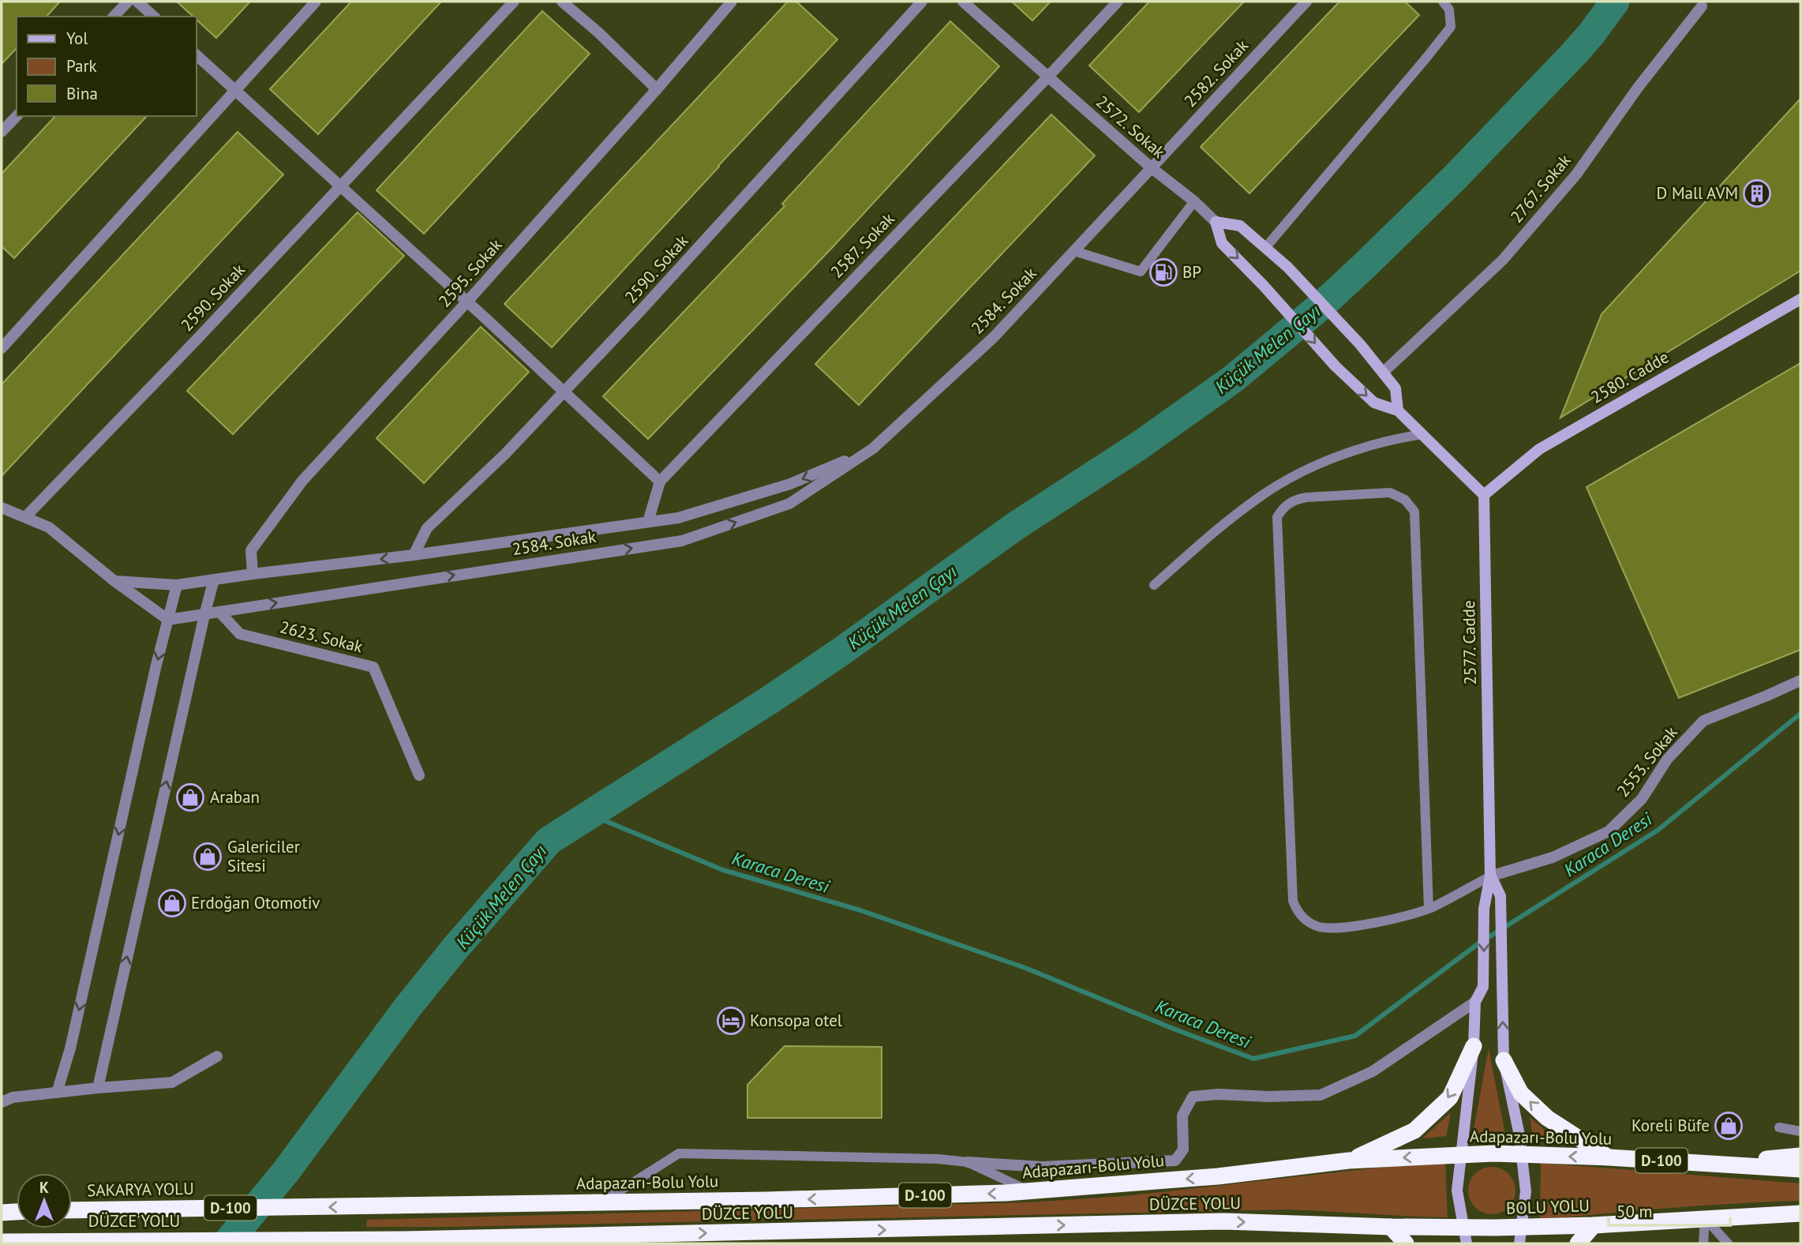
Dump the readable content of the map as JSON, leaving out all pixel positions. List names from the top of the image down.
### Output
{
  "streets": {
    "highway": [
      "Adapazarı-Bolu Yolu",
      "D-100",
      "SAKARYA YOLU",
      "DÜZCE YOLU",
      "BOLU YOLU"
    ],
    "street": [
      "2582. Sokak",
      "2572. Sokak",
      "2767. Sokak",
      "2587. Sokak",
      "2590. Sokak",
      "2595. Sokak",
      "2584. Sokak",
      "2580. Cadde",
      "2623. Sokak",
      "2577. Cadde",
      "2553. Sokak"
    ]
  },
  "crossings": [
    ["2582. Sokak", "2572. Sokak"],
    ["2582. Sokak", "2584. Sokak"],
    ["2572. Sokak", "2587. Sokak"],
    ["2572. Sokak", "2584. Sokak"],
    ["2587. Sokak", "2584. Sokak"],
    ["2590. Sokak", "2584. Sokak"],
    ["2595. Sokak", "2584. Sokak"],
    ["2584. Sokak", "2623. Sokak"],
    ["2580. Cadde", "2577. Cadde"],
    ["2577. Cadde", "2553. Sokak"],
    ["Adapazarı-Bolu Yolu", "SAKARYA YOLU"],
    ["DÜZCE YOLU", "BOLU YOLU"]
  ],
  "one_way": ["Adapazarı-Bolu Yolu", "SAKARYA YOLU", "DÜZCE YOLU"],
  "water": ["Küçük Melen Çayı", "Karaca Deresi"],
  "places": {
    "building": ["D Mall AVM"],
    "fuel station": ["BP"],
    "shop": [
      "Araban",
      "Galericiler Sitesi",
      "Erdoğan Otomotiv",
      "Koreli Büfe"
    ],
    "hotel": ["Konsopa otel"]
  },
  "legend": ["Yol", "Park", "Bina"],
  "scale_bar": "50 m",
  "north": "top"
}
